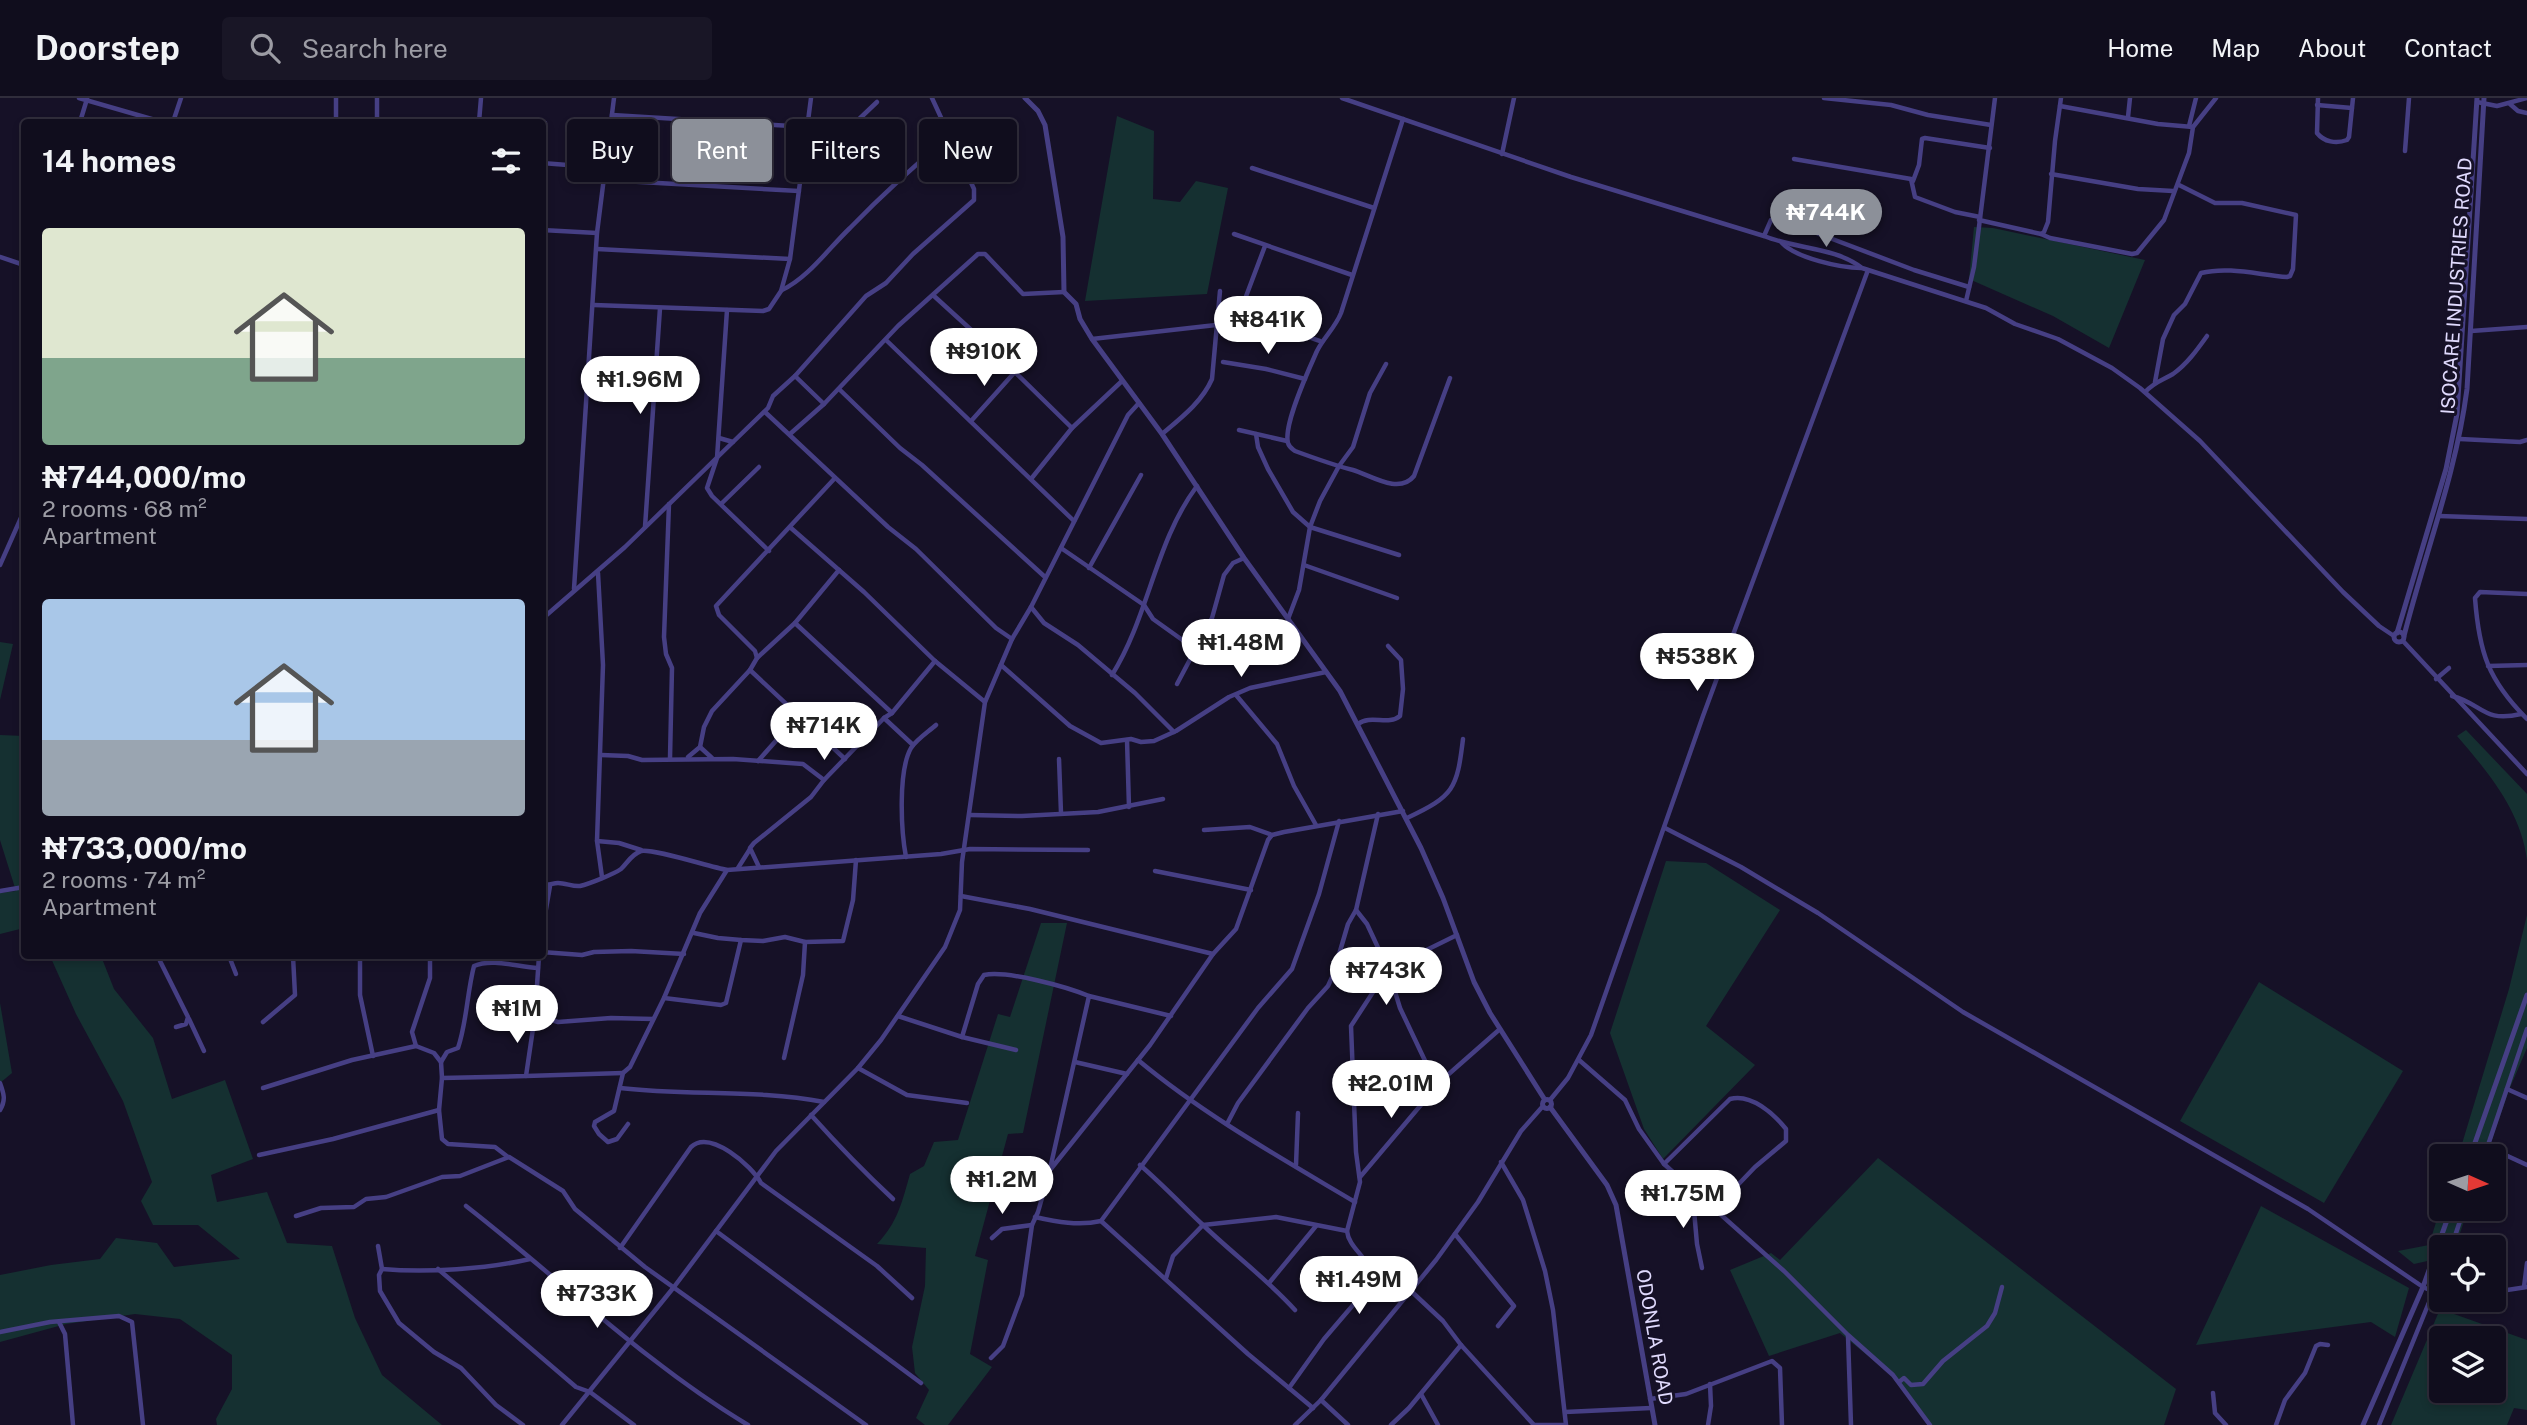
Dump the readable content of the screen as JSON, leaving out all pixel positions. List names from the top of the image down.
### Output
{
  "streets": {
    "street": ["ISOCARE INDUSTRIES ROAD", "ODONLA ROAD"]
  },
  "north": "right",
  "page": {
    "header": "Doorstep",
    "search": "Search here",
    "nav": [
      "Home",
      "Map",
      "About",
      "Contact"
    ],
    "chip": [
      "Buy",
      "Rent",
      "Filters",
      "New"
    ],
    "heading": "14 homes",
    "price": [
      "₦744K",
      "₦841K",
      "₦910K",
      "₦1.96M",
      "₦1.48M",
      "₦538K",
      "₦714K",
      "₦743K",
      "₦1M",
      "₦2.01M",
      "₦1.2M",
      "₦1.75M",
      "₦1.49M",
      "₦733K"
    ],
    "list": [
      {
        "name": "₦744,000/mo",
        "note": "2 rooms · 68 m² · Apartment"
      },
      {
        "name": "₦733,000/mo",
        "note": "2 rooms · 74 m² · Apartment"
      }
    ]
  }
}
